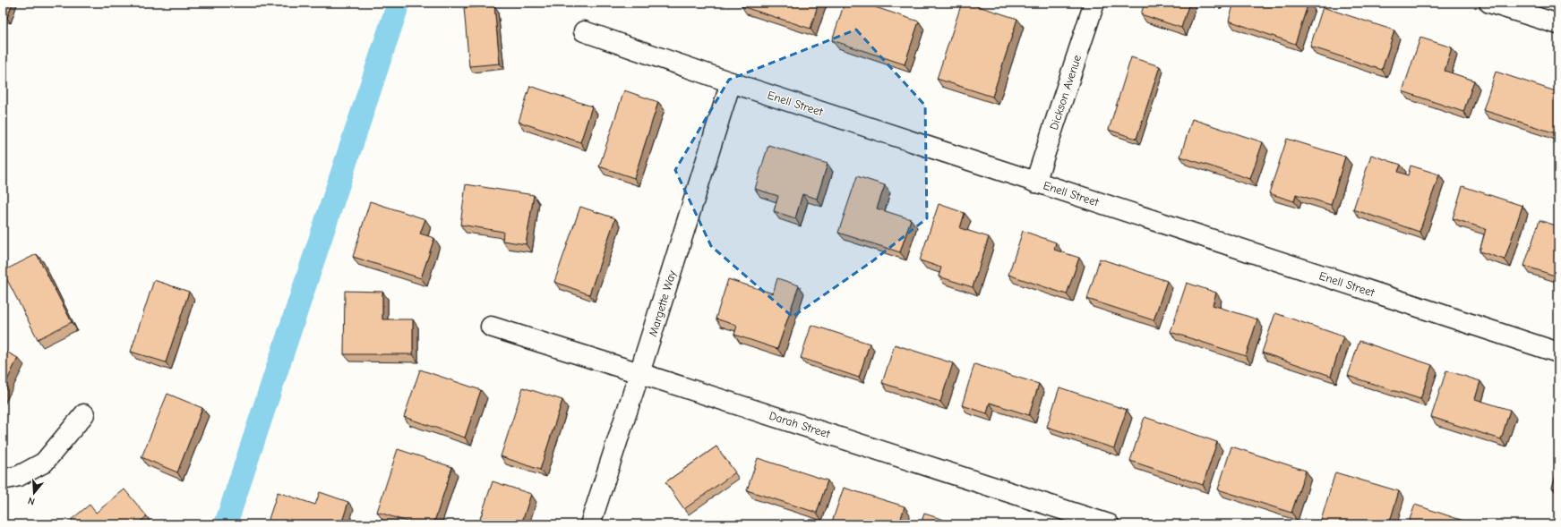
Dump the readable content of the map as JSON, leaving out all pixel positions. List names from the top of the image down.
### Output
{
  "streets": {
    "street": [
      "Dickson Avenue",
      "Enell Street",
      "Margette Way",
      "Darah Street"
    ]
  },
  "crossings": [
    ["Dickson Avenue", "Enell Street"],
    ["Enell Street", "Margette Way"],
    ["Margette Way", "Darah Street"]
  ],
  "north": "bottom"
}
